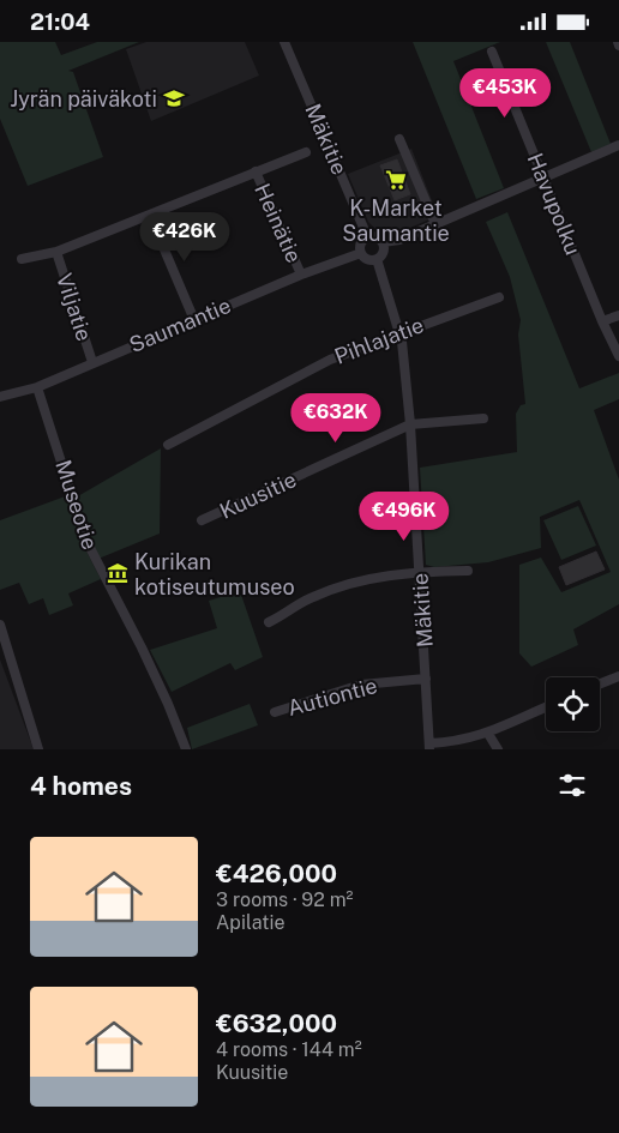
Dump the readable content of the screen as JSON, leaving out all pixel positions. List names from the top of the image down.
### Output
{
  "streets": {
    "street": [
      "Mäkitie",
      "Havupolku",
      "Heinätie",
      "Viljatie",
      "Saumantie",
      "Pihlajatie",
      "Kuusitie",
      "Museotie",
      "Autiontie"
    ]
  },
  "crossings": [
    ["Mäkitie", "Saumantie"],
    ["Mäkitie", "Pihlajatie"],
    ["Mäkitie", "Kuusitie"],
    ["Mäkitie", "Autiontie"],
    ["Heinätie", "Saumantie"],
    ["Viljatie", "Saumantie"],
    ["Saumantie", "Museotie"]
  ],
  "places": {
    "school or university": ["Jyrän päiväkoti"],
    "supermarket": ["K-Market Saumantie"],
    "museum": ["Kurikan kotiseutumuseo"]
  },
  "page": {
    "status": "21:04",
    "price": [
      "€453K",
      "€426K",
      "€632K",
      "€496K"
    ],
    "heading": "4 homes",
    "list": [
      {
        "name": "€426,000",
        "note": "3 rooms · 92 m² · Apilatie"
      },
      {
        "name": "€632,000",
        "note": "4 rooms · 144 m² · Kuusitie"
      }
    ]
  }
}
